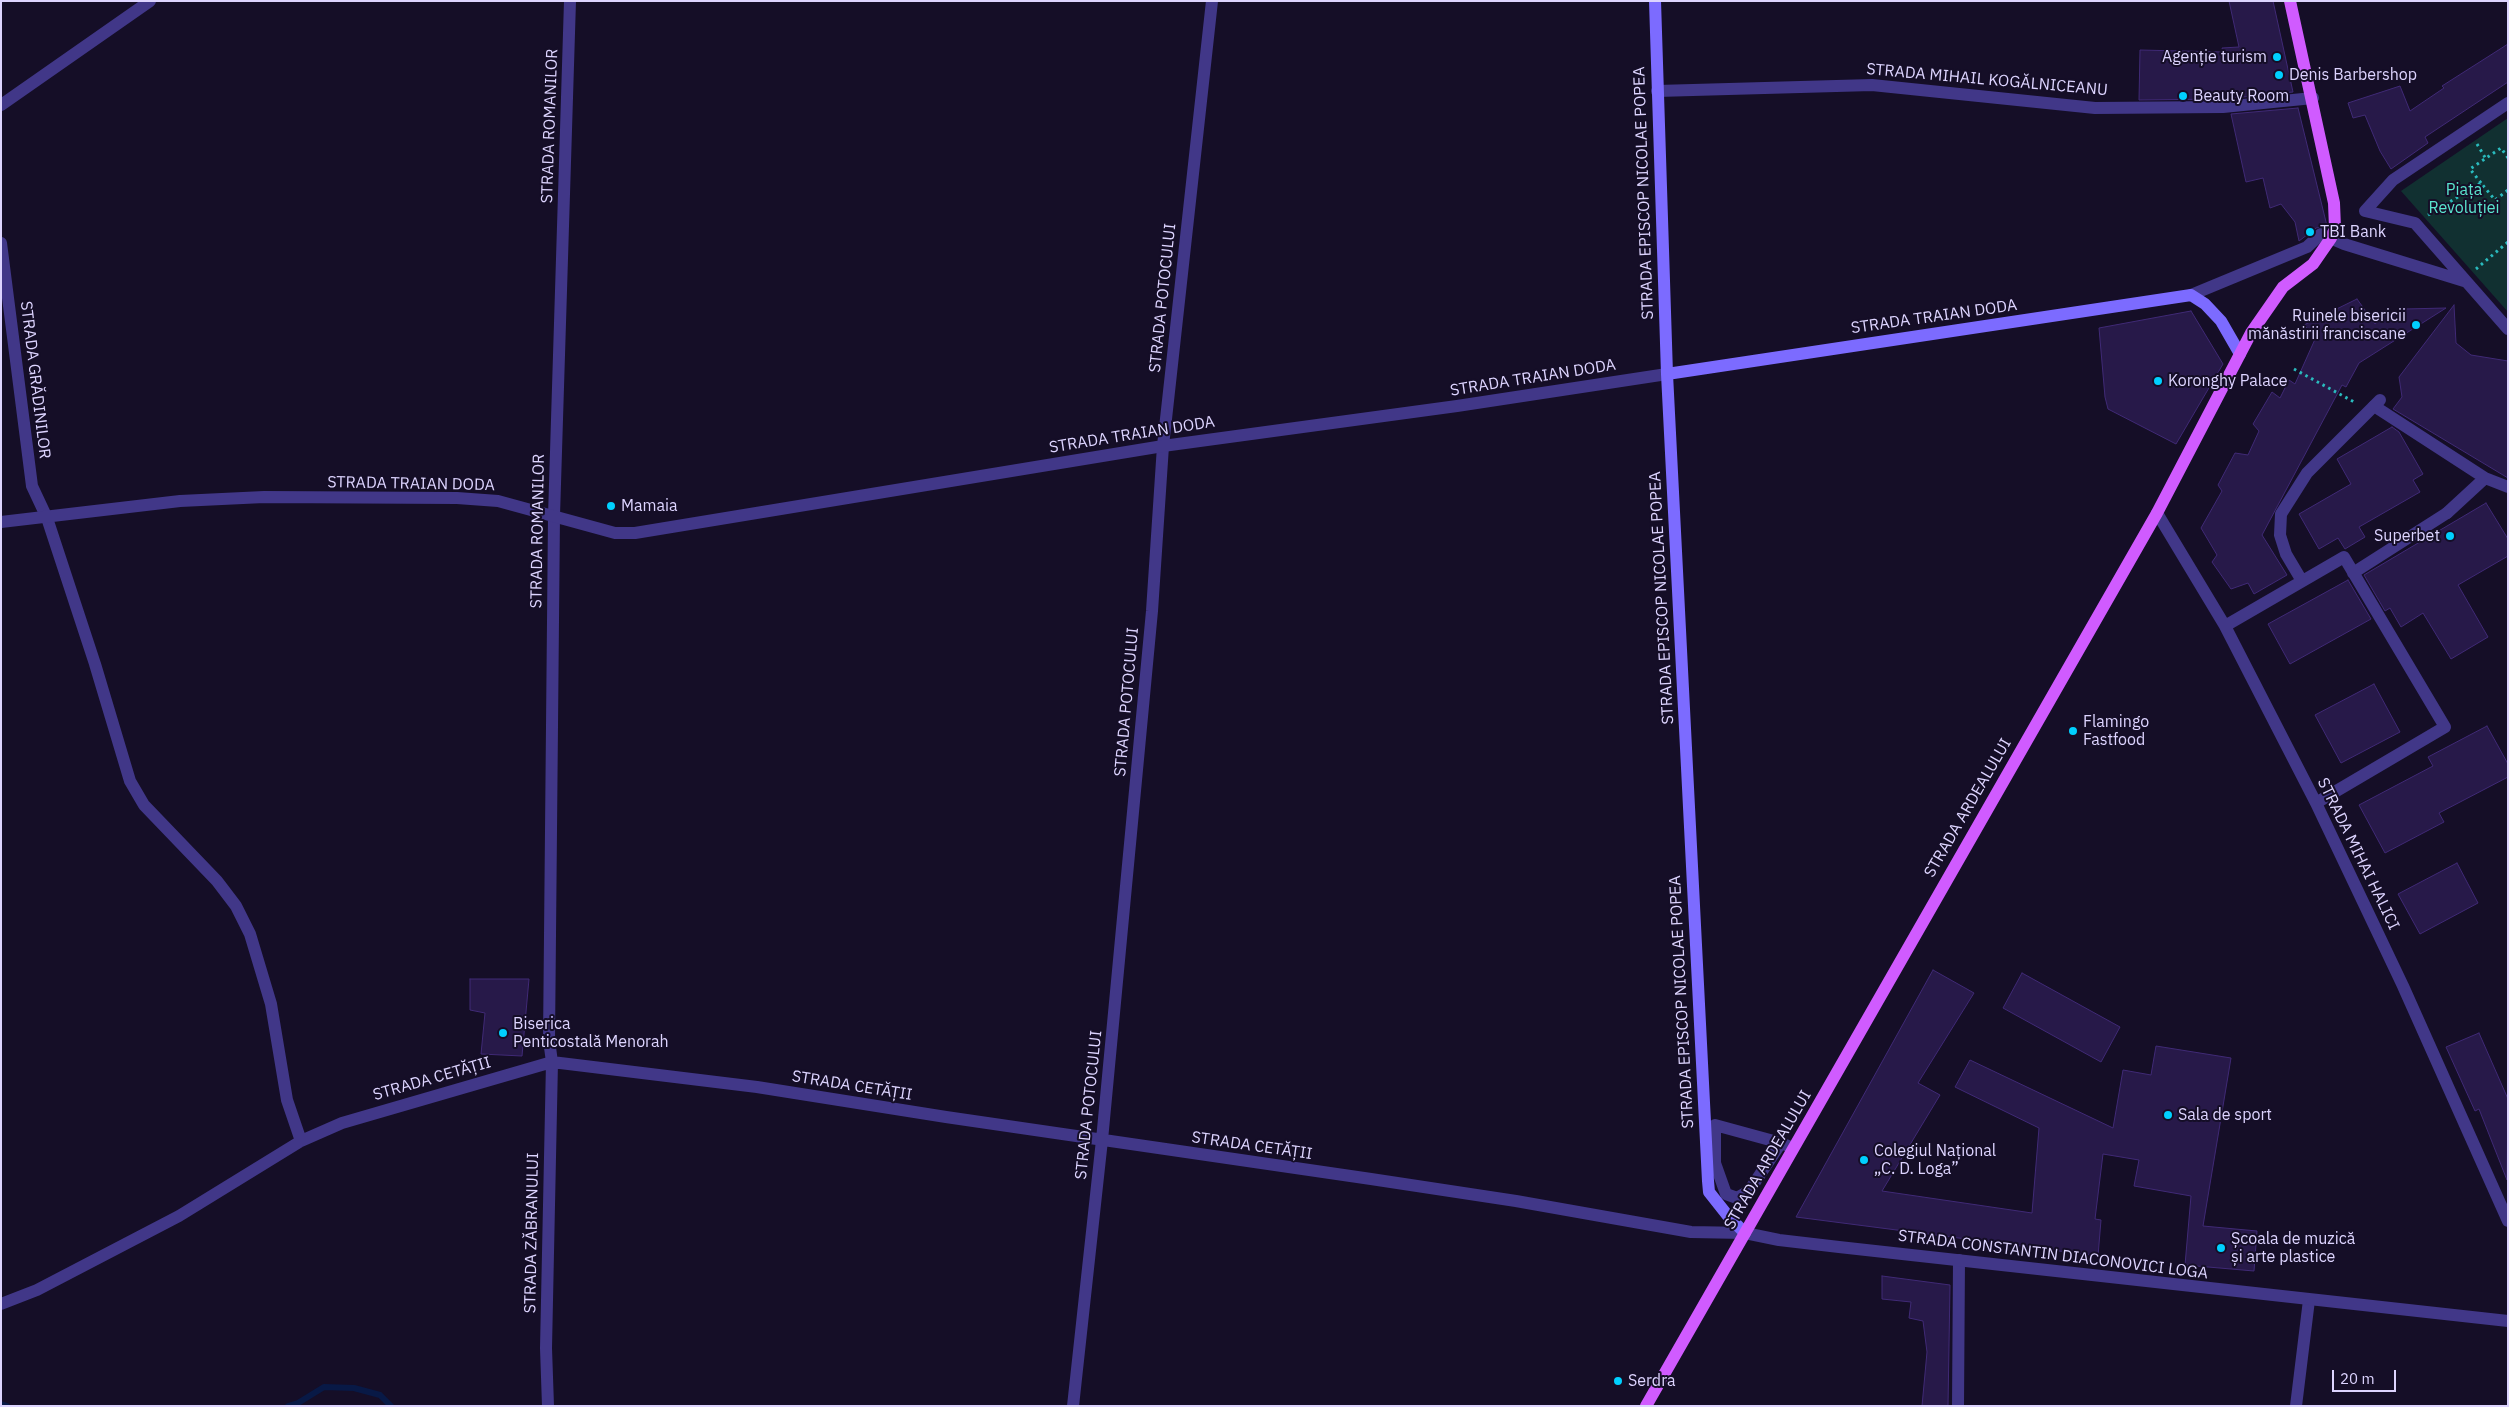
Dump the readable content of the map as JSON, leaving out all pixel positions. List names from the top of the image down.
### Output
{
  "streets": {
    "main road": ["STRADA EPISCOP NICOLAE POPEA", "STRADA TRAIAN DODA", "STRADA ARDEALULUI"],
    "street": [
      "STRADA MIHAIL KOGĂLNICEANU",
      "STRADA ROMANILOR",
      "STRADA POTOCULUI",
      "STRADA GRĂDINILOR",
      "STRADA MIHAI HALICI",
      "STRADA CETĂȚII",
      "STRADA ZĂBRANULUI",
      "STRADA CONSTANTIN DIACONOVICI LOGA"
    ]
  },
  "crossings": [
    ["STRADA MIHAIL KOGĂLNICEANU", "STRADA EPISCOP NICOLAE POPEA"],
    ["STRADA ROMANILOR", "STRADA TRAIAN DODA"],
    ["STRADA ROMANILOR", "STRADA CETĂȚII"],
    ["STRADA ROMANILOR", "STRADA ZĂBRANULUI"],
    ["STRADA EPISCOP NICOLAE POPEA", "STRADA TRAIAN DODA"],
    ["STRADA EPISCOP NICOLAE POPEA", "STRADA ARDEALULUI"],
    ["STRADA EPISCOP NICOLAE POPEA", "STRADA CETĂȚII"],
    ["STRADA EPISCOP NICOLAE POPEA", "STRADA CONSTANTIN DIACONOVICI LOGA"],
    ["STRADA POTOCULUI", "STRADA TRAIAN DODA"],
    ["STRADA POTOCULUI", "STRADA CETĂȚII"],
    ["STRADA TRAIAN DODA", "STRADA GRĂDINILOR"],
    ["STRADA GRĂDINILOR", "STRADA CETĂȚII"],
    ["STRADA ARDEALULUI", "STRADA MIHAI HALICI"],
    ["STRADA ARDEALULUI", "STRADA CETĂȚII"],
    ["STRADA ARDEALULUI", "STRADA CONSTANTIN DIACONOVICI LOGA"],
    ["STRADA CETĂȚII", "STRADA ZĂBRANULUI"],
    ["STRADA CETĂȚII", "STRADA CONSTANTIN DIACONOVICI LOGA"]
  ],
  "parks": ["Piața Revoluției"],
  "places": [
    "Agenție turism",
    "Denis Barbershop",
    "Beauty Room",
    "TBI Bank",
    "Ruinele bisericii mănăstirii franciscane",
    "Koronghy Palace",
    "Mamaia",
    "Superbet",
    "Flamingo Fastfood",
    "Biserica Penticostală Menorah",
    "Sala de sport",
    "Colegiul Național „C. D. Loga”",
    "Școala de muzică și arte plastice",
    "Serdra"
  ],
  "scale_bar": "20 m"
}
